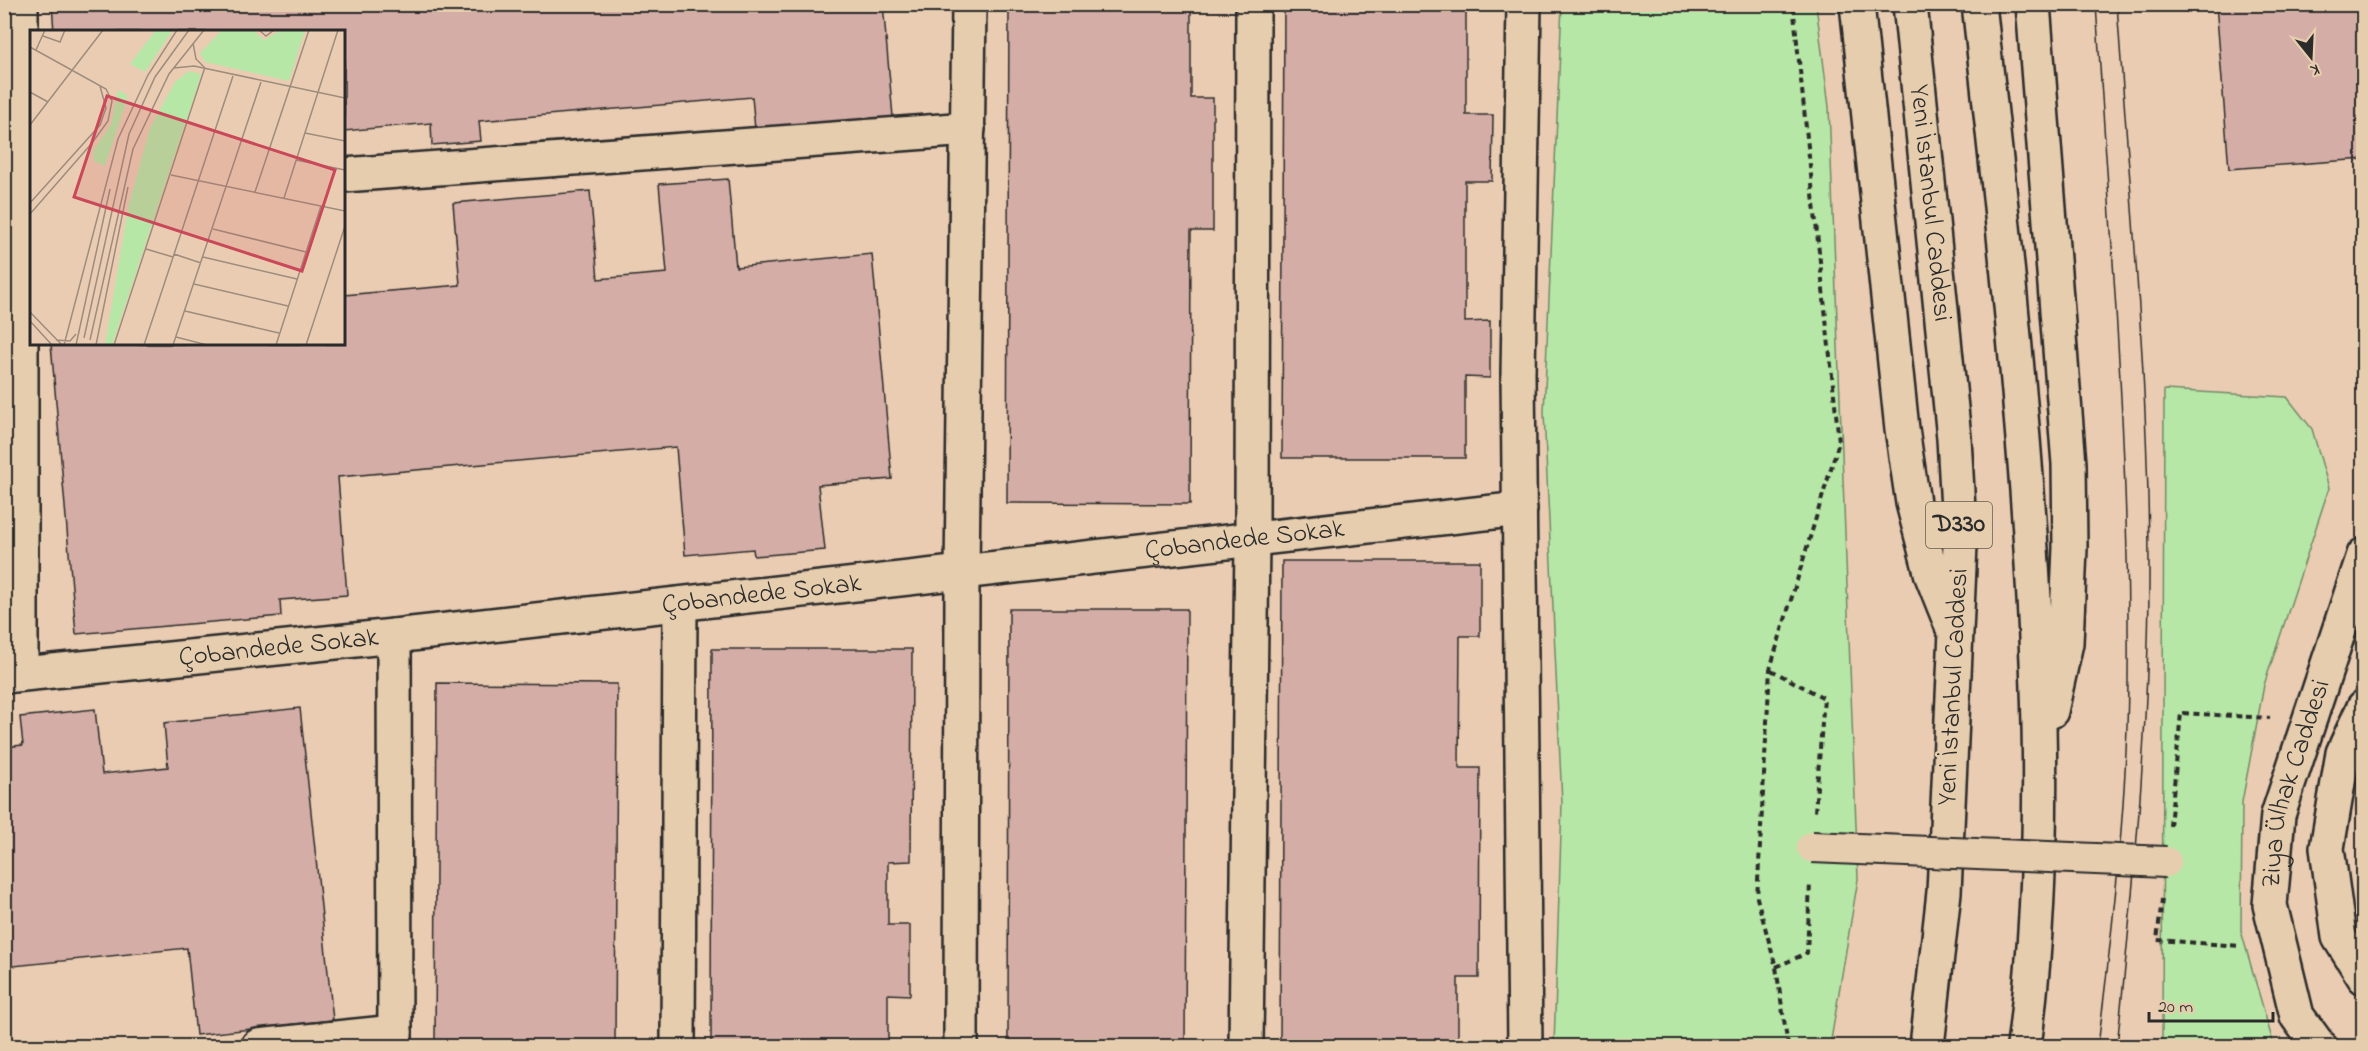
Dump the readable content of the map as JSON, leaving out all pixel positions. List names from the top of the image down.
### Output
{
  "streets": {
    "main road": [
      "Yeni İstanbul Caddesi",
      "D330",
      "Çobandede Sokak",
      "Ziya Ülhak Caddesi"
    ]
  },
  "scale_bar": "20 m",
  "north": "bottom"
}
